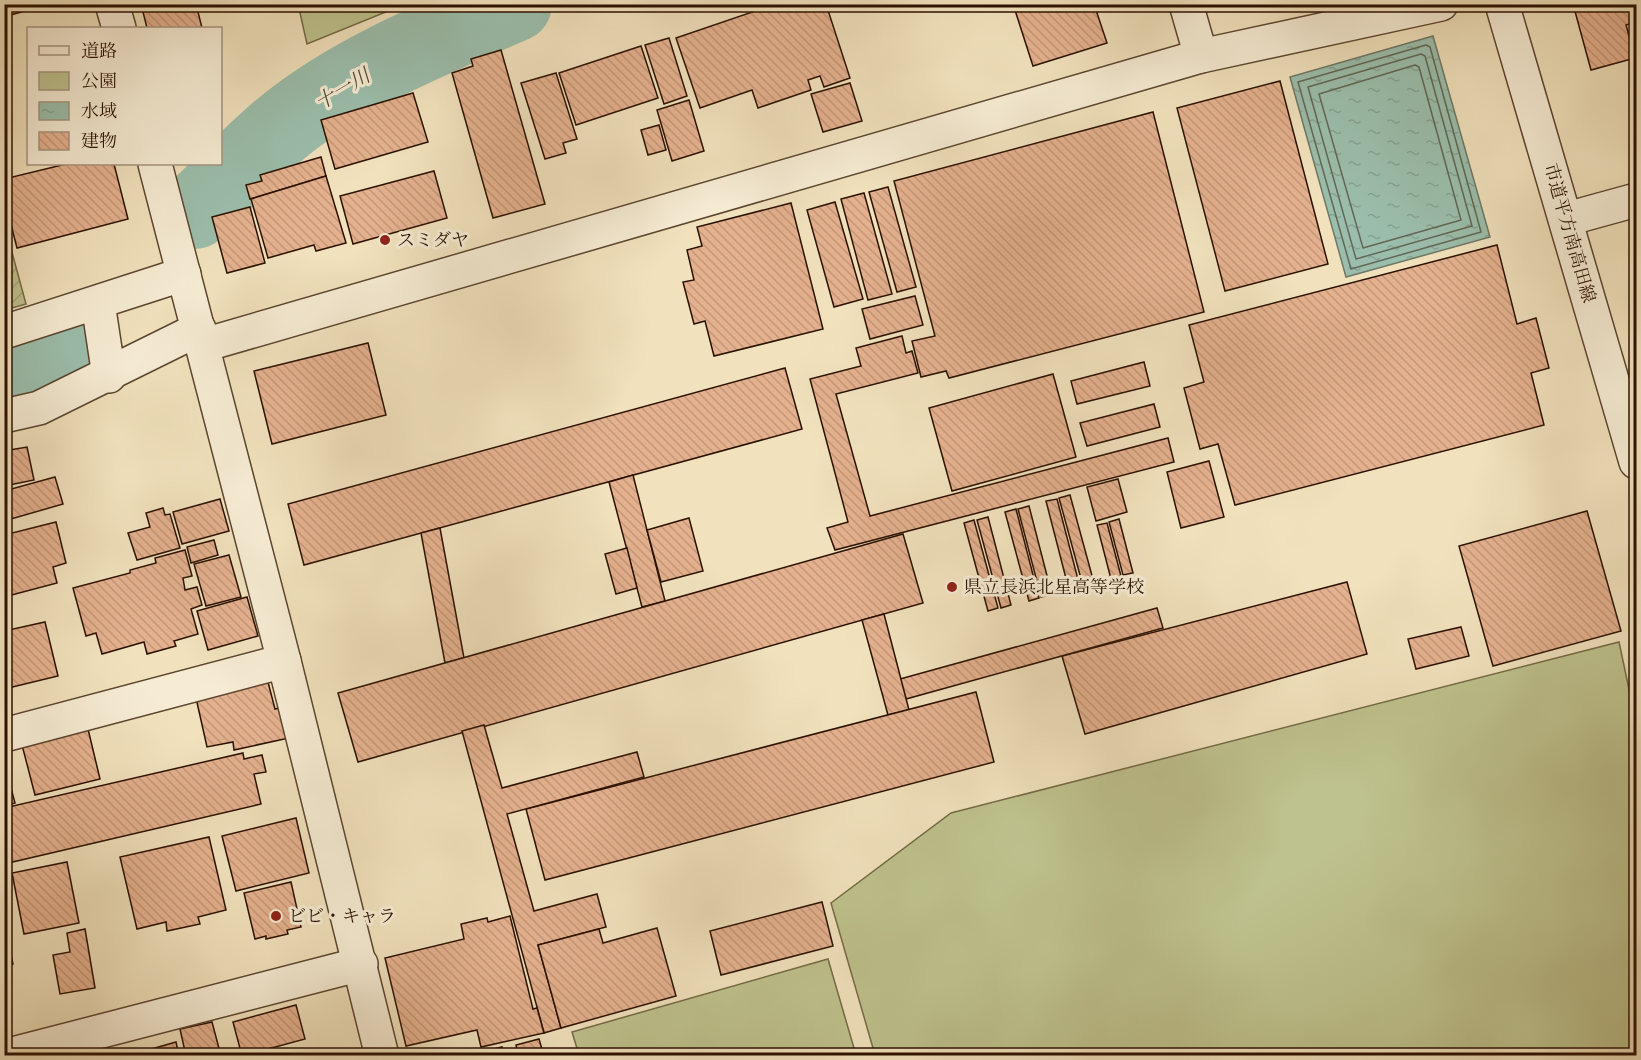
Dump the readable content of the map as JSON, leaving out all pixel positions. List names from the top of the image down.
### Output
{
  "streets": {
    "street": ["市道平方南高田線"]
  },
  "water": ["十一川"],
  "places": ["スミダヤ", "県立長浜北星高等学校", "ビビ・キャラ"],
  "legend": [
    "道路",
    "公園",
    "水域",
    "建物"
  ]
}
